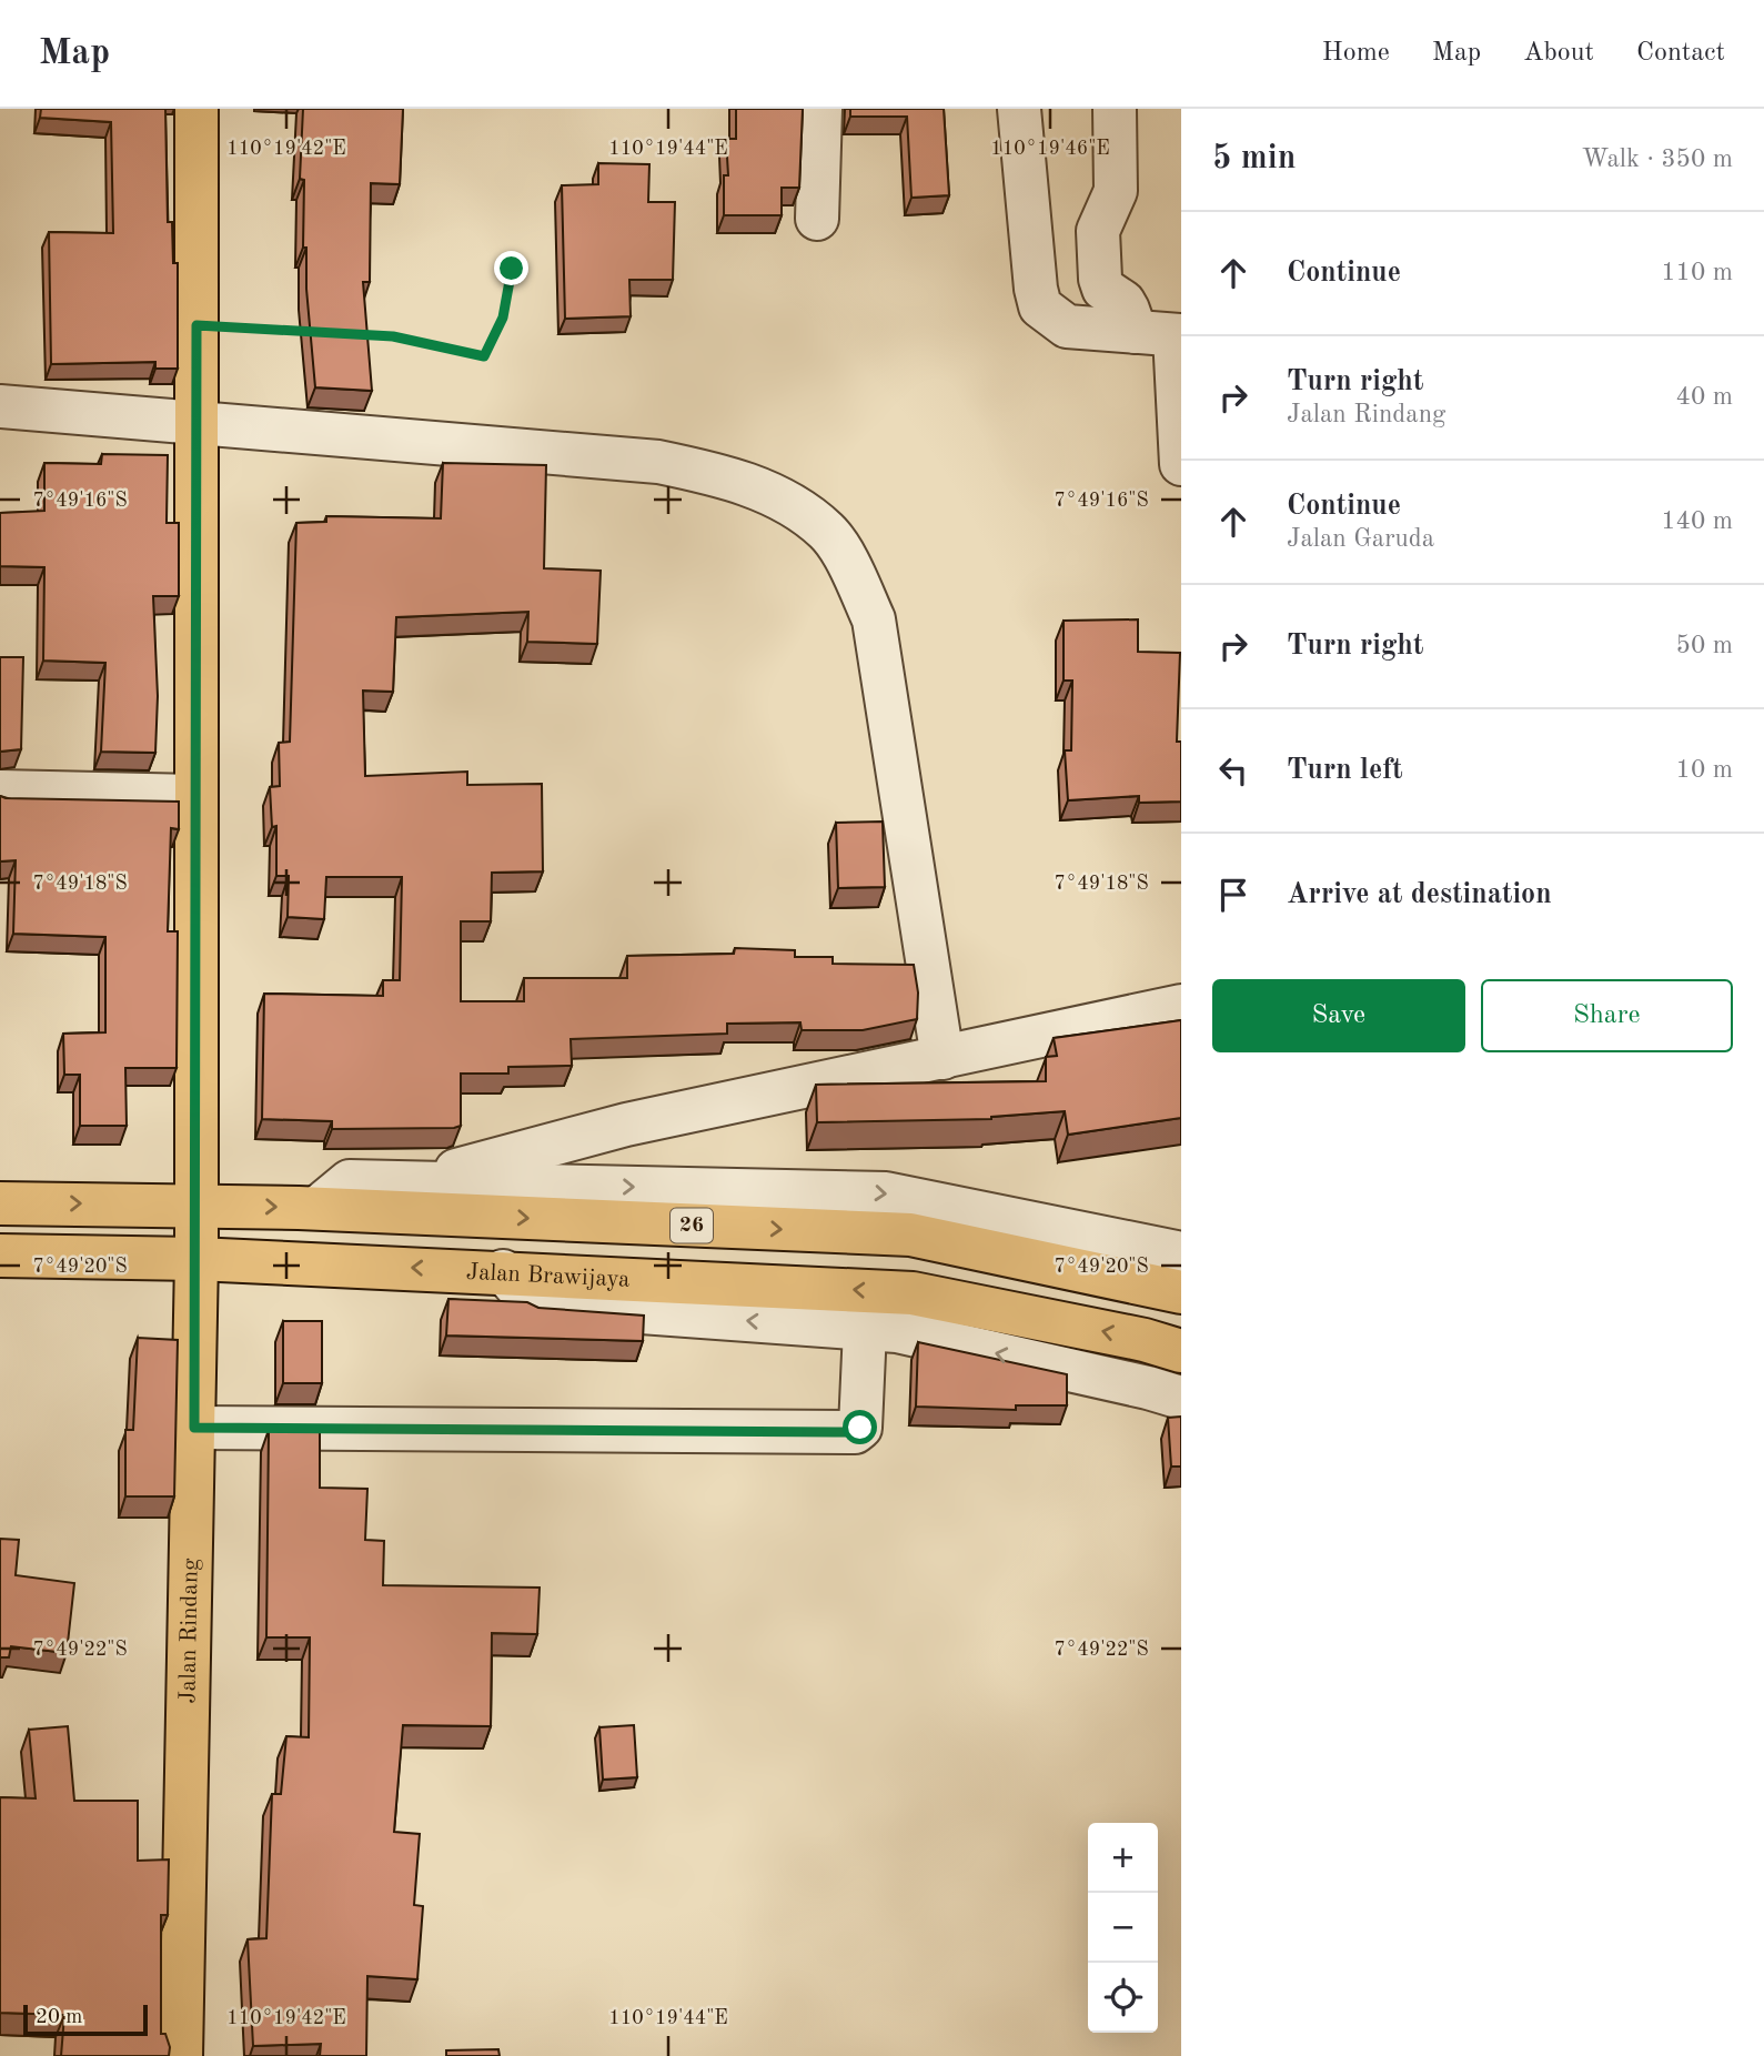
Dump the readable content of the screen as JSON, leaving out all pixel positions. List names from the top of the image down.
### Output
{
  "streets": {
    "main road": ["26", "Jalan Brawijaya", "Jalan Rindang"]
  },
  "crossings": [
    ["26", "Jalan Rindang"],
    ["Jalan Brawijaya", "Jalan Rindang"]
  ],
  "scale_bar": "20 m",
  "page": {
    "header": "Map",
    "nav": [
      "Home",
      "Map",
      "About",
      "Contact"
    ],
    "heading": ["5 min", "Walk · 350 m"],
    "list": [
      ["Continue", "110 m"],
      ["Turn right", "Jalan Rindang", "40 m"],
      ["Continue", "Jalan Garuda", "140 m"],
      ["Turn right", "50 m"],
      ["Turn left", "10 m"],
      "Arrive at destination"
    ],
    "buttons": ["Save", "Share"],
    "map_buttons": ["+", "−"],
    "scale": "20 m"
  },
  "coordinates": [
    "110°19'42\"E",
    "110°19'44\"E",
    "110°19'46\"E",
    "7°49'16\"S",
    "7°49'18\"S",
    "7°49'20\"S",
    "7°49'22\"S"
  ]
}
